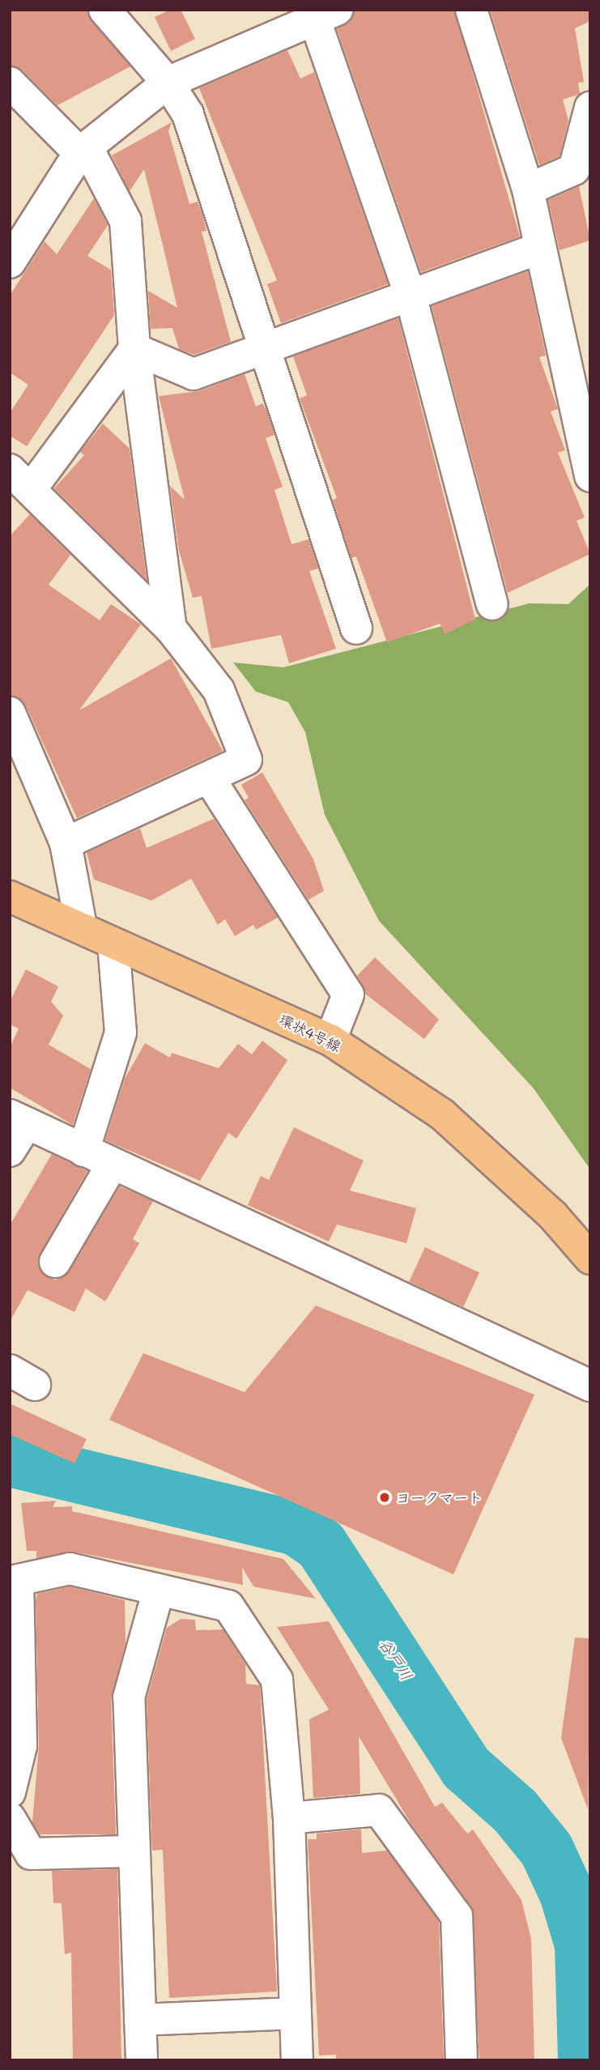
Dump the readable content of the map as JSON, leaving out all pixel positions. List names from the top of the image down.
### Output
{
  "streets": {
    "main road": ["環状4号線"]
  },
  "water": ["谷戸川"],
  "places": ["ヨークマート"]
}
